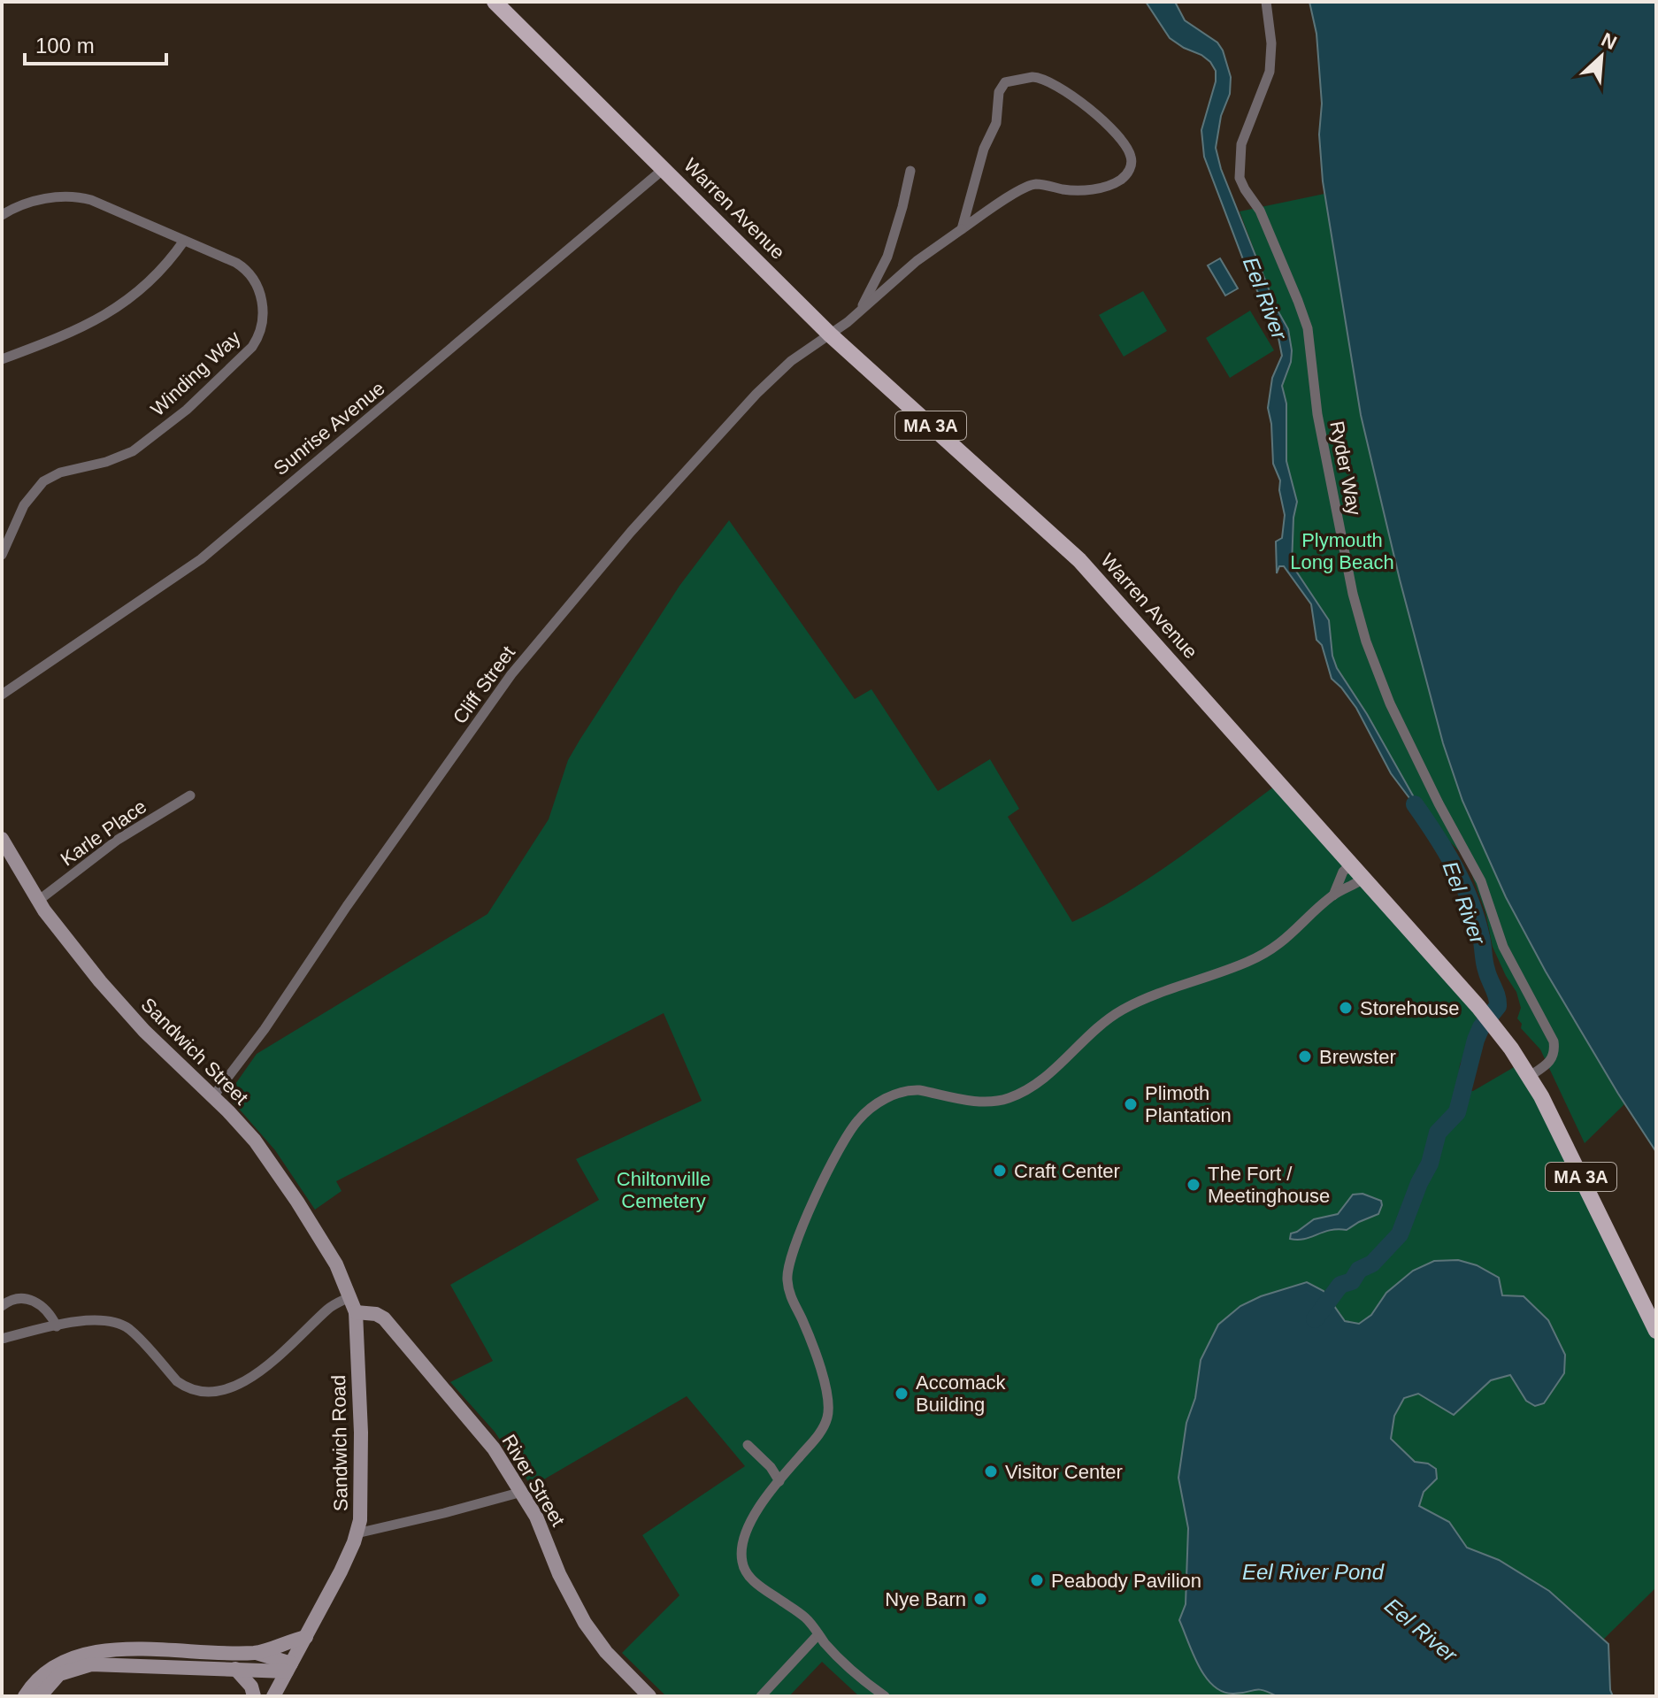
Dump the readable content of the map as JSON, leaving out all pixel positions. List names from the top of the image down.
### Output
{
  "streets": {
    "main road": ["Warren Avenue", "MA 3A"],
    "street": [
      "Winding Way",
      "Sunrise Avenue",
      "Ryder Way",
      "Cliff Street",
      "Karle Place",
      "Sandwich Street",
      "Sandwich Road",
      "River Street"
    ]
  },
  "crossings": [
    ["Warren Avenue", "Sunrise Avenue"],
    ["Warren Avenue", "Ryder Way"],
    ["Warren Avenue", "Cliff Street"],
    ["Cliff Street", "Sandwich Street"],
    ["Karle Place", "Sandwich Street"],
    ["Sandwich Street", "Sandwich Road"],
    ["Sandwich Road", "River Street"]
  ],
  "water": ["Eel River", "Eel River Pond"],
  "parks": ["Plymouth Long Beach", "Chiltonville Cemetery"],
  "places": [
    "Storehouse",
    "Brewster",
    "Plimoth Plantation",
    "Craft Center",
    "The Fort / Meetinghouse",
    "Accomack Building",
    "Visitor Center",
    "Peabody Pavilion",
    "Nye Barn"
  ],
  "scale_bar": "100 m",
  "north": "top right"
}
